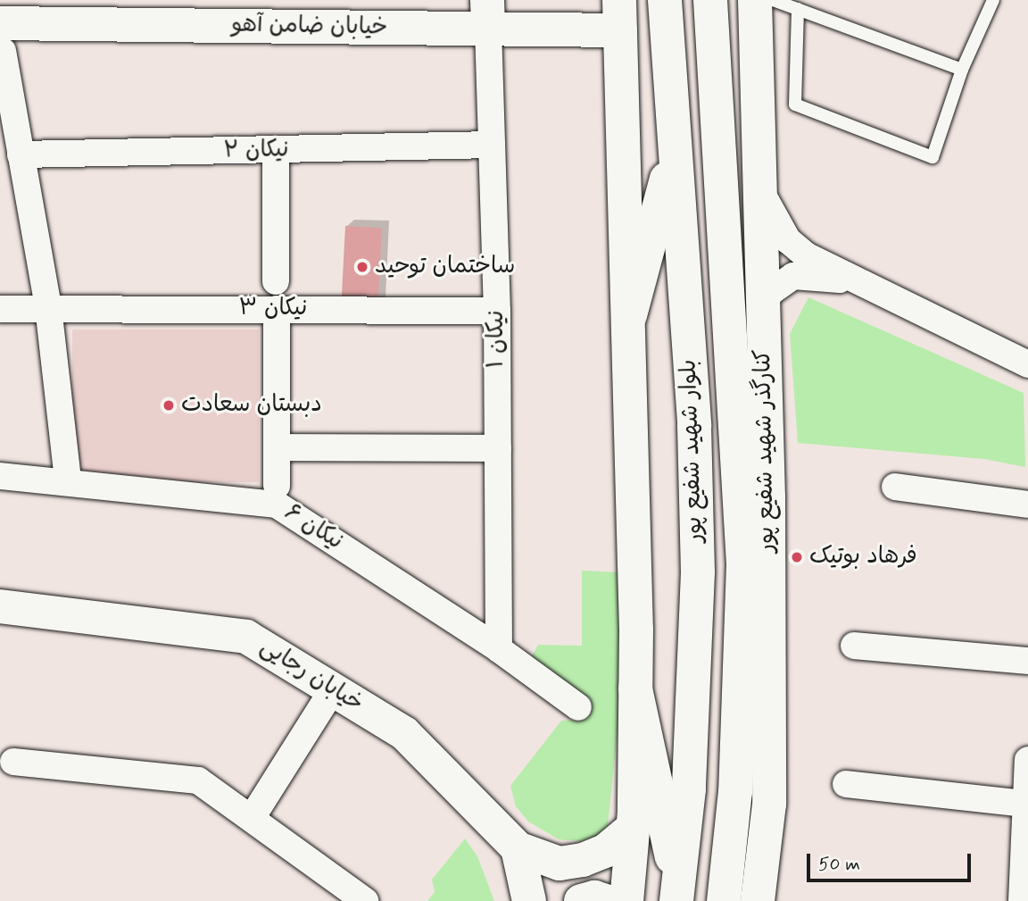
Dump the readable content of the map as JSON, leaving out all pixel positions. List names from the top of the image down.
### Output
{
  "streets": {
    "main road": [
      "خیابان ضامن آهو",
      "بلوار شهید شفیع پور",
      "کنارگذر شهید شفیع پور",
      "خیابان رجایی"
    ],
    "street": [
      "نیکان ۲",
      "نیکان ۳",
      "نیکان ۱",
      "نیکان ۶"
    ]
  },
  "crossings": [
    ["خیابان ضامن آهو", "نیکان ۱"],
    ["نیکان ۲", "نیکان ۱"],
    ["نیکان ۳", "نیکان ۱"],
    ["نیکان ۱", "نیکان ۶"]
  ],
  "places": ["ساختمان توحید", "دبستان سعادت", "فرهاد بوتیک"],
  "scale_bar": "50 m"
}
